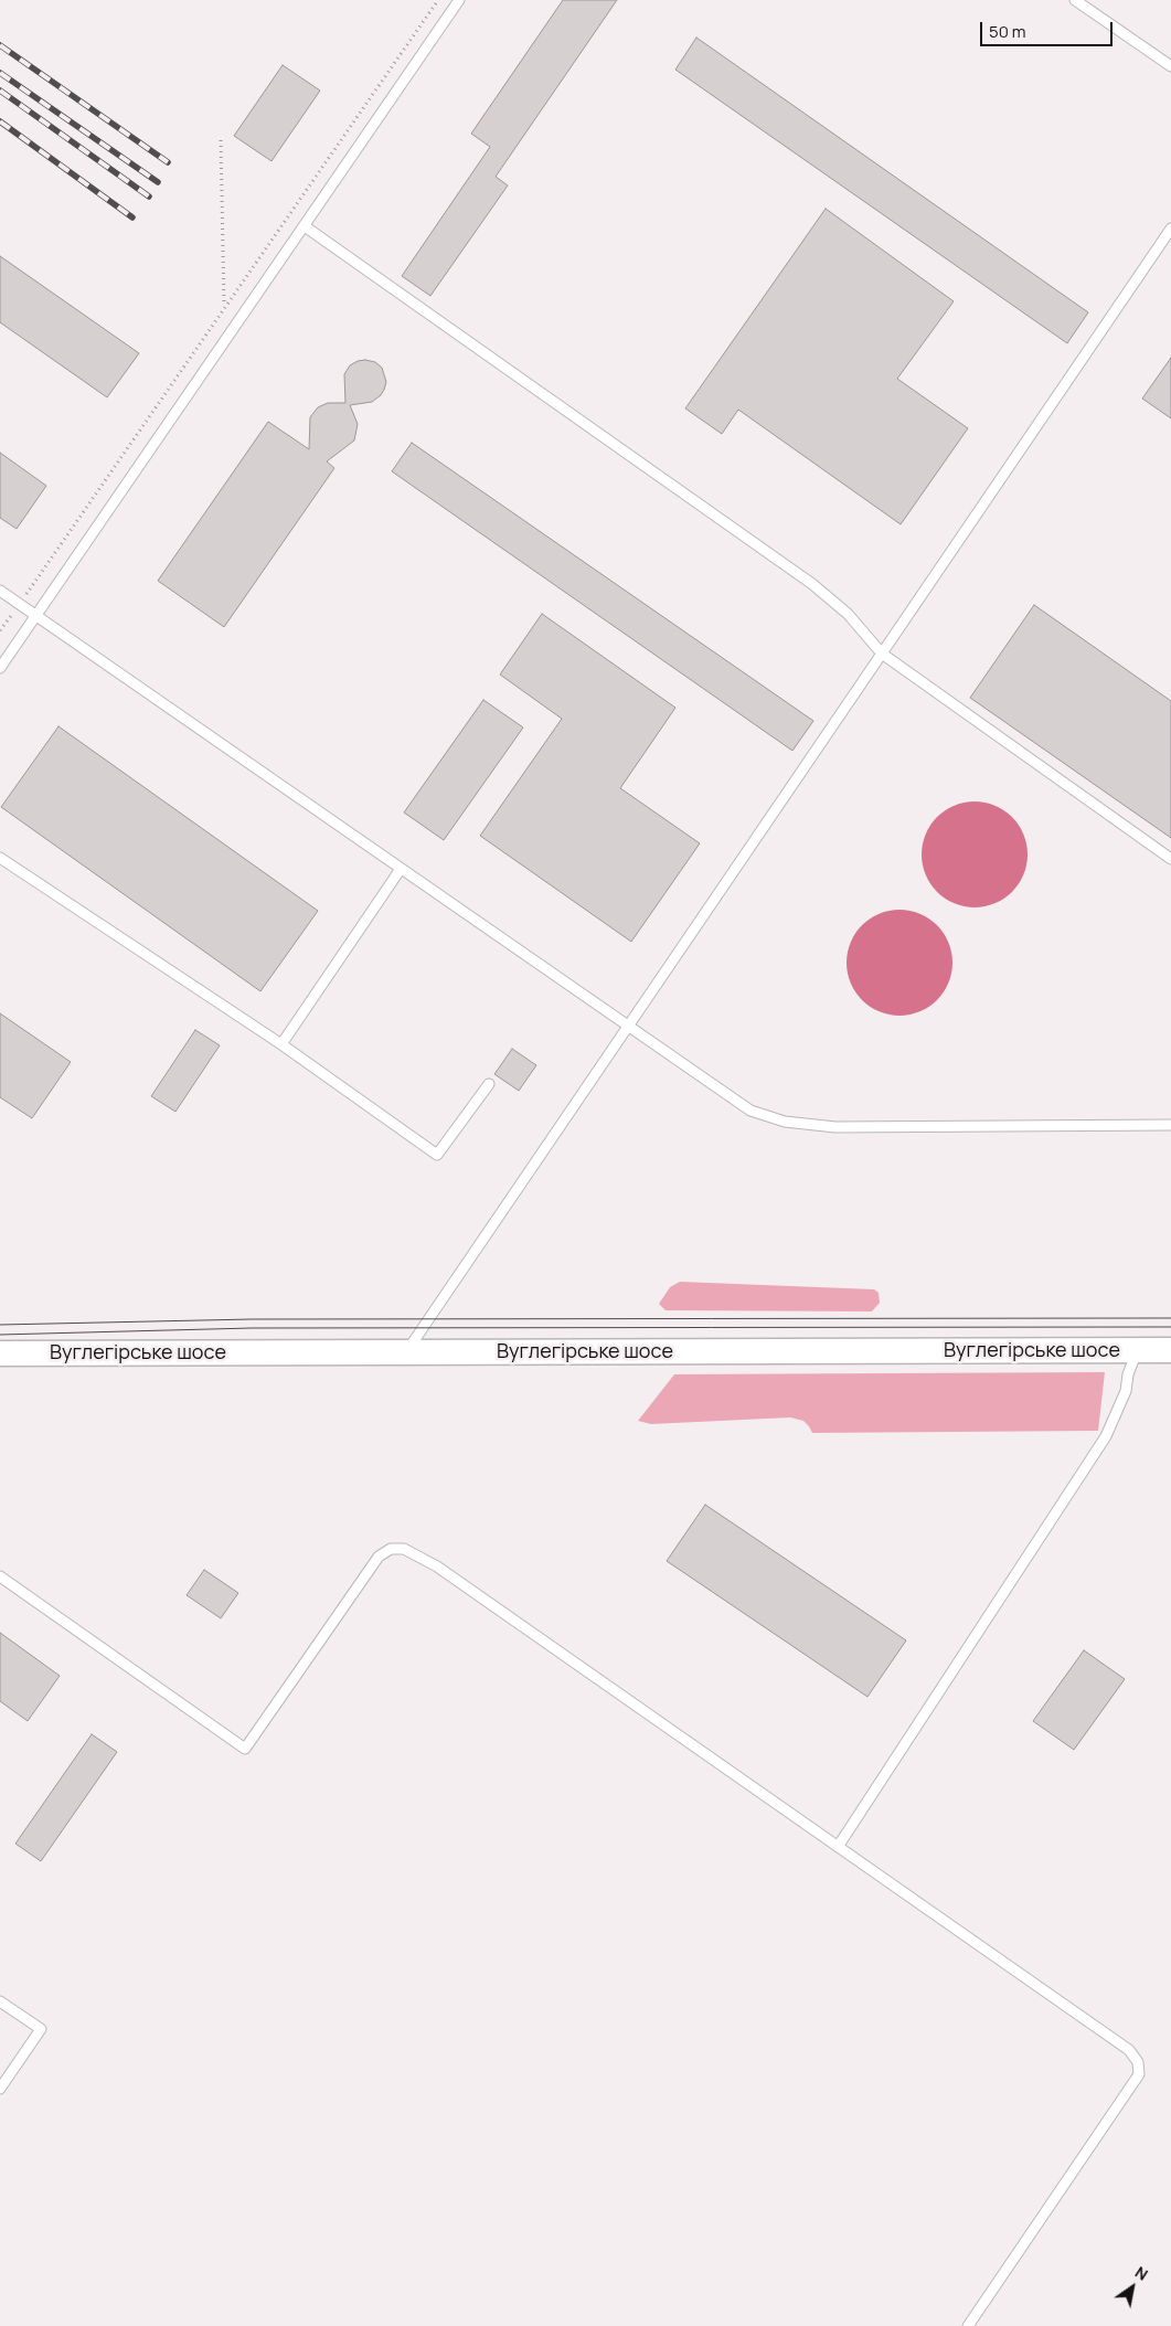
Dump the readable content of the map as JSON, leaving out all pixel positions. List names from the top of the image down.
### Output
{
  "streets": {
    "street": ["Вуглегірське шосе"]
  },
  "scale_bar": "50 m",
  "north": "top right"
}
